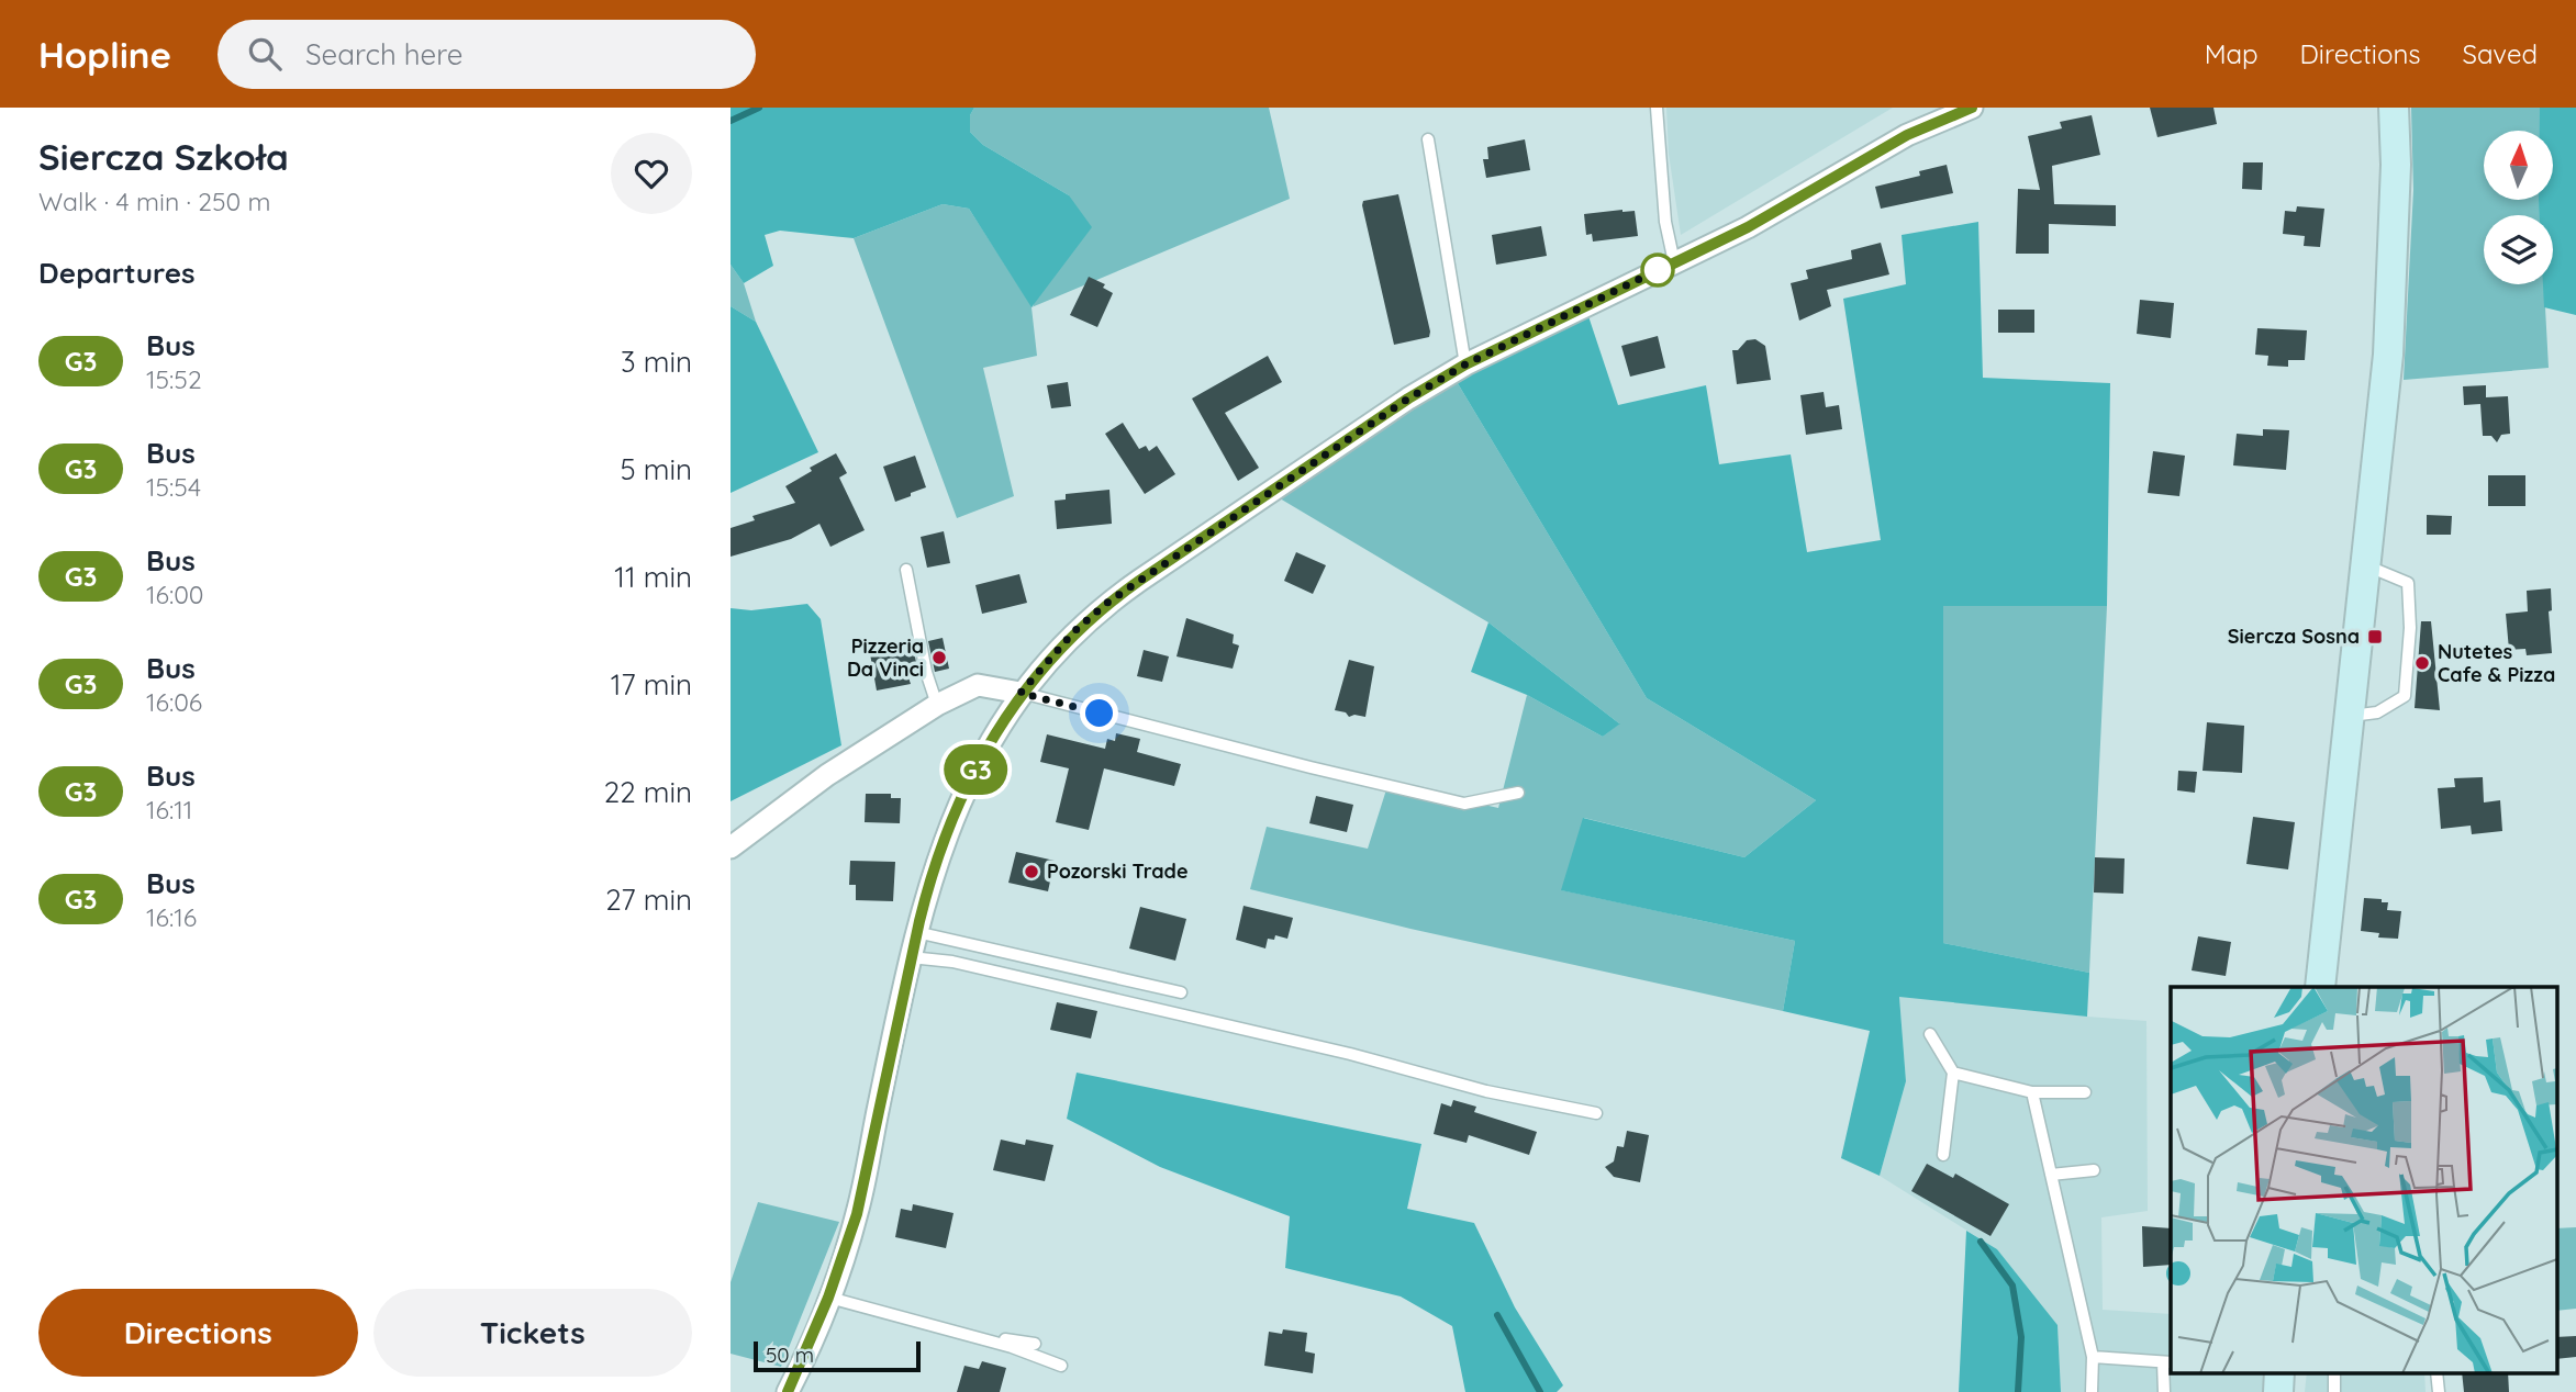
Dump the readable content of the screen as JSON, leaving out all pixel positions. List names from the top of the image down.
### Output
{
  "places": {
    "transit": ["Siercza Sosna"],
    "other": ["Pizzeria Da Vinci", "Nutetes Cafe & Pizza", "Pozorski Trade"]
  },
  "lines": ["bus line G3"],
  "scale_bar": "50 m",
  "north": "top",
  "page": {
    "header": "Hopline",
    "search": "Search here",
    "nav": ["Map", "Directions", "Saved"],
    "heading": [
      ["Siercza Szkoła", "Walk · 4 min · 250 m"],
      "Departures"
    ],
    "on_map": "G3",
    "list": [
      {
        "mark": "G3",
        "name": "Bus",
        "note": "15:52",
        "value": "3 min"
      },
      {
        "mark": "G3",
        "name": "Bus",
        "note": "15:54",
        "value": "5 min"
      },
      {
        "mark": "G3",
        "name": "Bus",
        "note": "16:00",
        "value": "11 min"
      },
      {
        "mark": "G3",
        "name": "Bus",
        "note": "16:06",
        "value": "17 min"
      },
      {
        "mark": "G3",
        "name": "Bus",
        "note": "16:11",
        "value": "22 min"
      },
      {
        "mark": "G3",
        "name": "Bus",
        "note": "16:16",
        "value": "27 min"
      }
    ],
    "buttons": ["Directions", "Tickets"],
    "scale": "50 m"
  }
}
